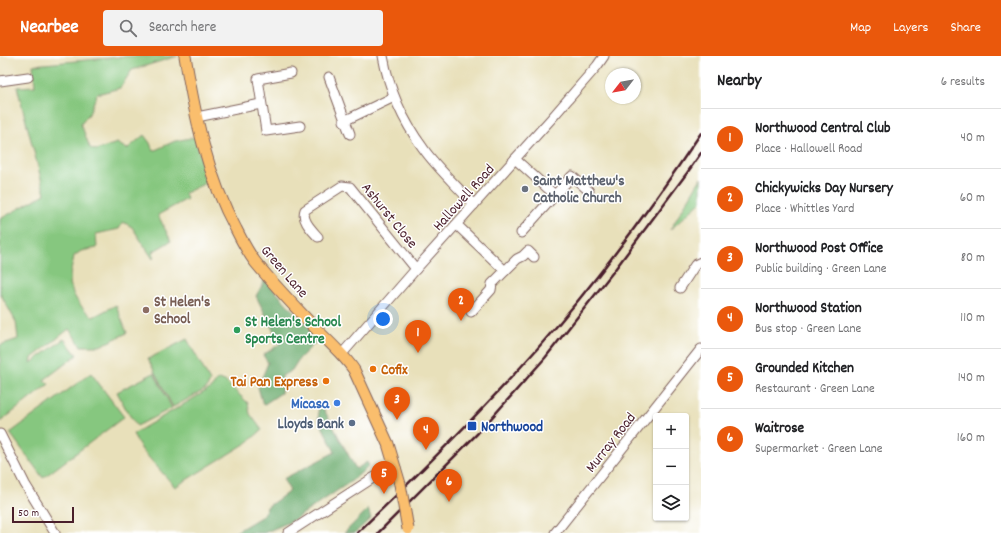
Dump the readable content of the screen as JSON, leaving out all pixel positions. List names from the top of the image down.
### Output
{
  "streets": {
    "main road": ["Green Lane"],
    "street": ["Hallowell Road", "Ashurst Close", "Murray Road"]
  },
  "crossings": [
    ["Hallowell Road", "Ashurst Close"],
    ["Hallowell Road", "Green Lane"]
  ],
  "places": {
    "other": [
      "Saint Matthew's Catholic Church",
      "St Helen's School",
      "St Helen's School Sports Centre",
      "Cofix",
      "Tai Pan Express",
      "Micasa",
      "Lloyds Bank"
    ],
    "transit": ["Northwood"]
  },
  "scale_bar": "50 m",
  "north": "bottom left",
  "page": {
    "header": "Nearbee",
    "search": "Search here",
    "nav": ["Map", "Layers", "Share"],
    "heading": ["Nearby", "6 results"],
    "list": [
      {
        "mark": "1",
        "name": "Northwood Central Club",
        "note": "Place · Hallowell Road",
        "value": "40 m"
      },
      {
        "mark": "2",
        "name": "Chickywicks Day Nursery",
        "note": "Place · Whittles Yard",
        "value": "60 m"
      },
      {
        "mark": "3",
        "name": "Northwood Post Office",
        "note": "Public building · Green Lane",
        "value": "80 m"
      },
      {
        "mark": "4",
        "name": "Northwood Station",
        "note": "Bus stop · Green Lane",
        "value": "110 m"
      },
      {
        "mark": "5",
        "name": "Grounded Kitchen",
        "note": "Restaurant · Green Lane",
        "value": "140 m"
      },
      {
        "mark": "6",
        "name": "Waitrose",
        "note": "Supermarket · Green Lane",
        "value": "160 m"
      }
    ],
    "pins": [
      "2",
      "1",
      "3",
      "4",
      "5",
      "6"
    ],
    "map_buttons": ["+", "−"],
    "scale": "50 m"
  }
}
